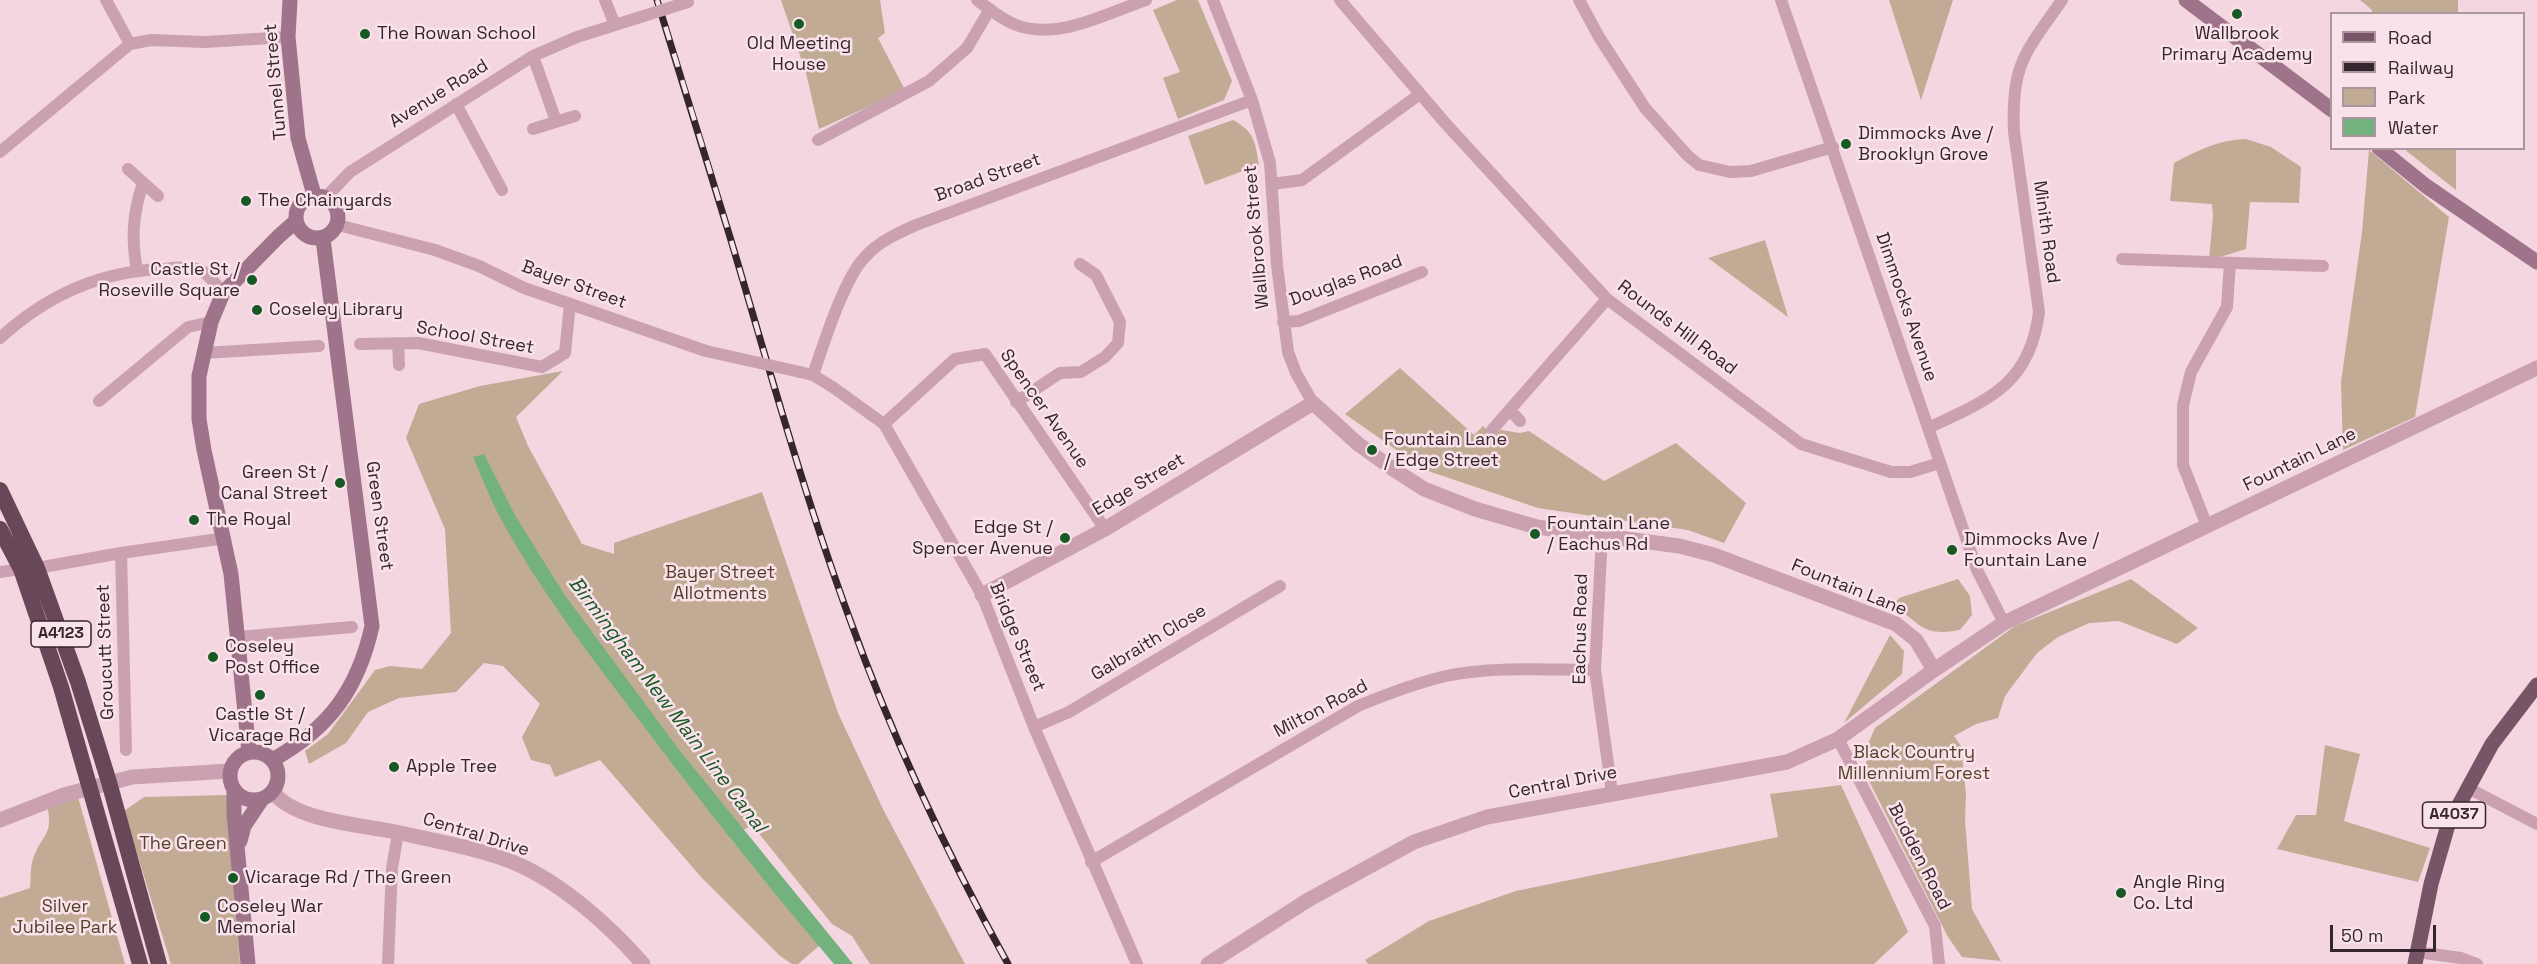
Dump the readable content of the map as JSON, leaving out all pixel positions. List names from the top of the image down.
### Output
{
  "streets": {
    "highway": ["A4123"],
    "main road": ["Tunnel Street", "Green Street", "A4037"],
    "street": [
      "Avenue Road",
      "Broad Street",
      "Minith Road",
      "Wallbrook Street",
      "Douglas Road",
      "Bayer Street",
      "Dimmocks Avenue",
      "Rounds Hill Road",
      "School Street",
      "Spencer Avenue",
      "Fountain Lane",
      "Edge Street",
      "Eachus Road",
      "Bridge Street",
      "Galbraith Close",
      "Groucutt Street",
      "Milton Road",
      "Central Drive",
      "Budden Road"
    ]
  },
  "crossings": [
    ["Tunnel Street", "Avenue Road"],
    ["Tunnel Street", "Bayer Street"],
    ["Tunnel Street", "Green Street"],
    ["Avenue Road", "Bayer Street"],
    ["Avenue Road", "Green Street"],
    ["Broad Street", "Wallbrook Street"],
    ["Broad Street", "Bridge Street"],
    ["Minith Road", "Dimmocks Avenue"],
    ["Wallbrook Street", "Douglas Road"],
    ["Wallbrook Street", "Fountain Lane"],
    ["Wallbrook Street", "Edge Street"],
    ["Bayer Street", "School Street"],
    ["Bayer Street", "Green Street"],
    ["Bayer Street", "Bridge Street"],
    ["Dimmocks Avenue", "Rounds Hill Road"],
    ["Dimmocks Avenue", "Fountain Lane"],
    ["Spencer Avenue", "Edge Street"],
    ["Spencer Avenue", "Bridge Street"],
    ["Fountain Lane", "Edge Street"],
    ["Fountain Lane", "Eachus Road"],
    ["Fountain Lane", "Central Drive"],
    ["Edge Street", "Bridge Street"],
    ["Green Street", "Central Drive"],
    ["Eachus Road", "Milton Road"],
    ["Eachus Road", "Central Drive"],
    ["Bridge Street", "Galbraith Close"],
    ["Bridge Street", "Milton Road"],
    ["Central Drive", "Budden Road"]
  ],
  "water": ["Birmingham New Main Line Canal"],
  "parks": [
    "Bayer Street Allotments",
    "Black Country Millennium Forest",
    "The Green",
    "Silver Jubilee Park"
  ],
  "places": [
    "Wallbrook Primary Academy",
    "Old Meeting House",
    "The Rowan School",
    "Dimmocks Ave / Brooklyn Grove",
    "The Chainyards",
    "Castle St / Roseville Square",
    "Coseley Library",
    "Fountain Lane / Edge Street",
    "Green St / Canal Street",
    "The Royal",
    "Fountain Lane / Eachus Rd",
    "Edge St / Spencer Avenue",
    "Dimmocks Ave / Fountain Lane",
    "Coseley Post Office",
    "Castle St / Vicarage Rd",
    "Apple Tree",
    "Vicarage Rd / The Green",
    "Angle Ring Co. Ltd",
    "Coseley War Memorial"
  ],
  "legend": [
    "Road",
    "Railway",
    "Park",
    "Water"
  ],
  "scale_bar": "50 m"
}
